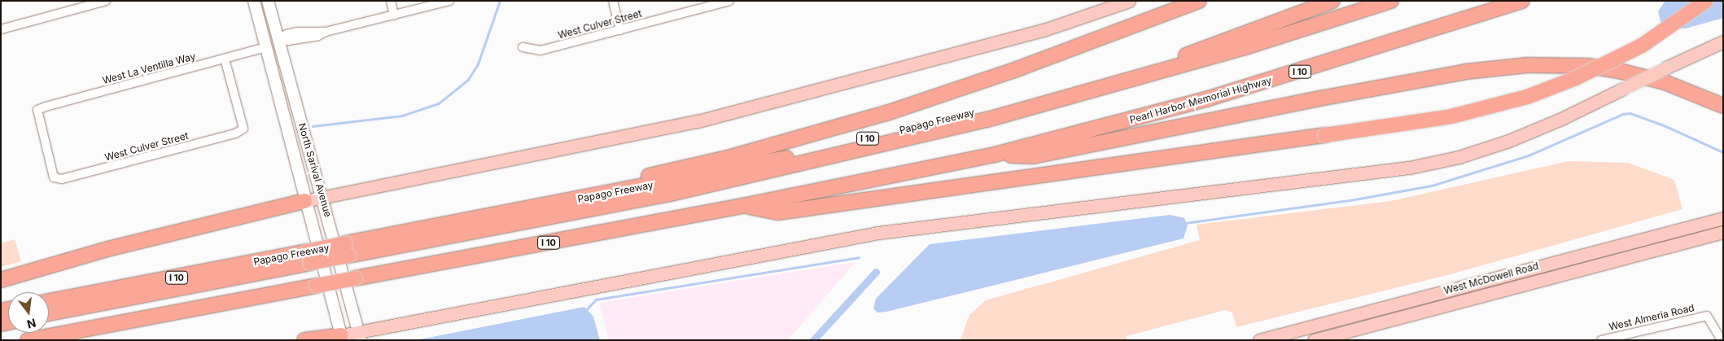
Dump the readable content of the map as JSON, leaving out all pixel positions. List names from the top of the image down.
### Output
{
  "streets": {
    "highway": ["I 10", "Pearl Harbor Memorial Highway", "Papago Freeway"],
    "main road": ["North Sarival Avenue", "West McDowell Road"],
    "street": ["West Culver Street", "West La Ventilla Way", "West Almeria Road"]
  },
  "crossings": [
    ["West Culver Street", "West La Ventilla Way"],
    ["West La Ventilla Way", "North Sarival Avenue"],
    ["I 10", "Pearl Harbor Memorial Highway"],
    ["I 10", "Papago Freeway"]
  ],
  "north": "bottom"
}
